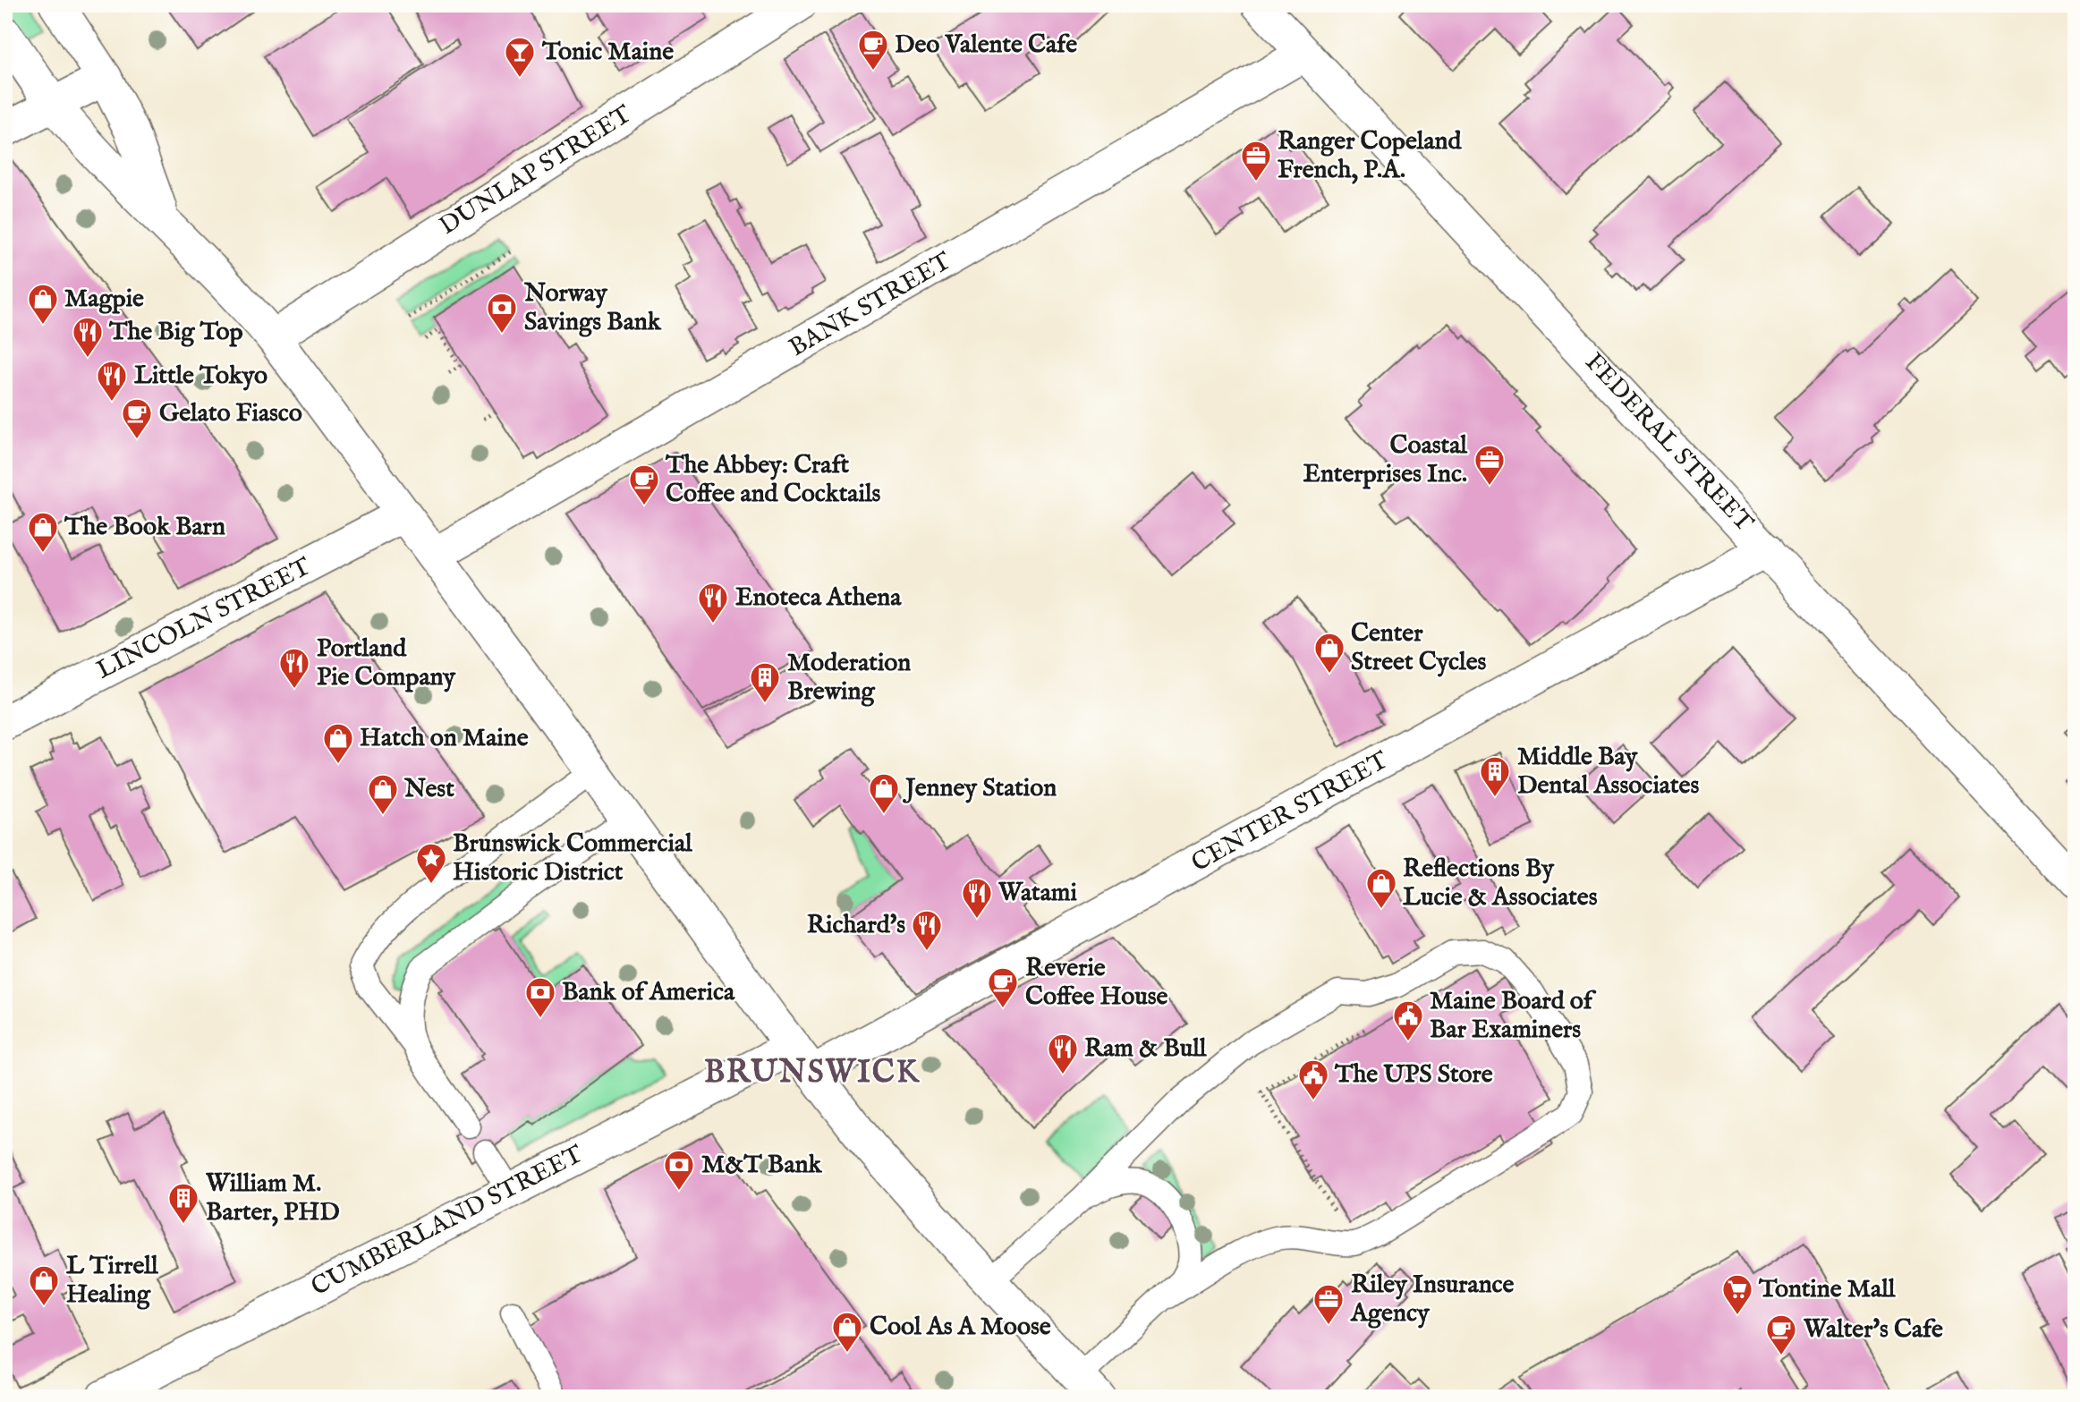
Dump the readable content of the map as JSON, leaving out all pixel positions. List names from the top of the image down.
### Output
{
  "streets": {
    "street": [
      "DUNLAP STREET",
      "BANK STREET",
      "FEDERAL STREET",
      "LINCOLN STREET",
      "CENTER STREET",
      "CUMBERLAND STREET"
    ]
  },
  "crossings": [
    ["BANK STREET", "FEDERAL STREET"],
    ["FEDERAL STREET", "CENTER STREET"],
    ["CENTER STREET", "CUMBERLAND STREET"]
  ],
  "districts": ["BRUNSWICK"],
  "places": {
    "cafe": [
      "Deo Valente Cafe",
      "Gelato Fiasco",
      "The Abbey: Craft Coffee and Cocktails",
      "Reverie Coffee House",
      "Walter's Cafe"
    ],
    "bar": ["Tonic Maine"],
    "office": ["Ranger Copeland French, P.A.", "Coastal Enterprises Inc.", "Riley Insurance Agency"],
    "shop": [
      "Magpie",
      "The Book Barn",
      "Center Street Cycles",
      "Hatch on Maine",
      "Jenney Station",
      "Nest",
      "Reflections By Lucie & Associates",
      "L Tirrell Healing",
      "Cool As A Moose"
    ],
    "bank": ["Norway Savings Bank", "Bank of America", "M&T Bank"],
    "restaurant": [
      "The Big Top",
      "Little Tokyo",
      "Enoteca Athena",
      "Portland Pie Company",
      "Watami",
      "Richard's",
      "Ram & Bull"
    ],
    "building": ["Moderation Brewing", "Middle Bay Dental Associates", "William M. Barter, PHD"],
    "place": ["Brunswick Commercial Historic District"],
    "public building": ["Maine Board of Bar Examiners", "The UPS Store"],
    "supermarket": ["Tontine Mall"]
  }
}
